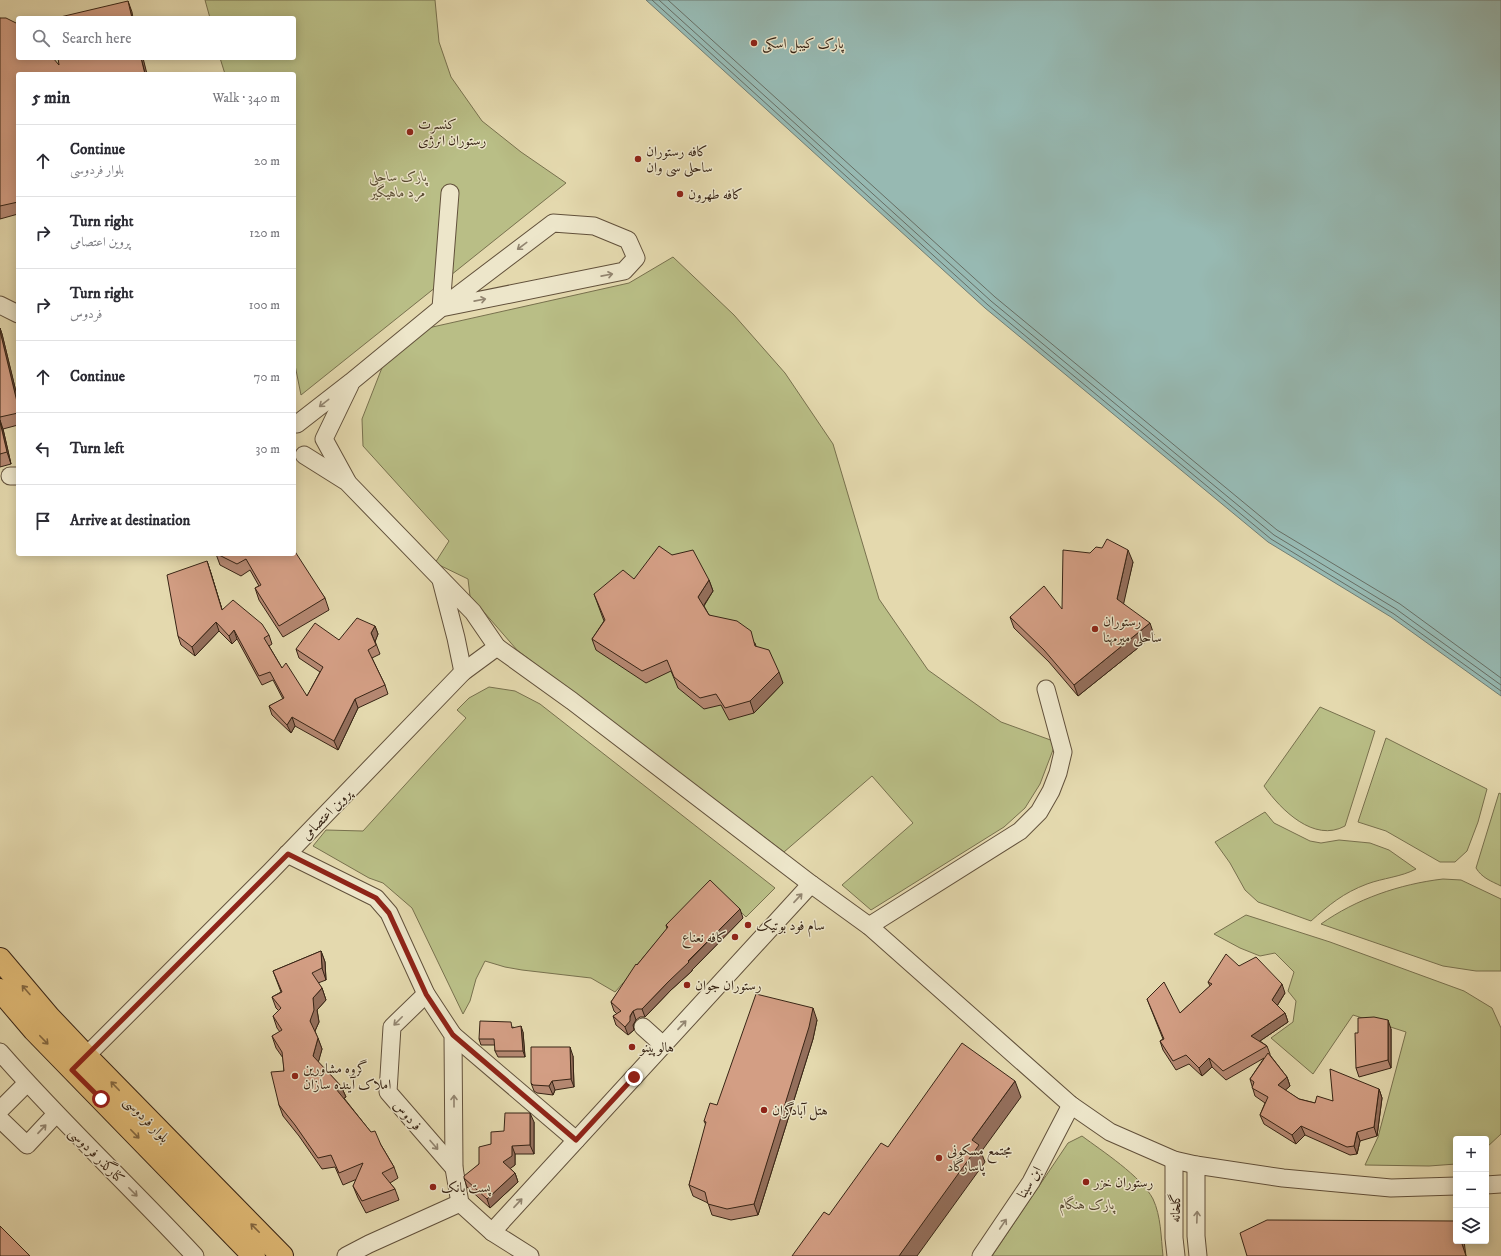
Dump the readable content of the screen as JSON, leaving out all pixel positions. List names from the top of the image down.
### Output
{
  "streets": {
    "main road": ["بلوار فردوسی"],
    "street": [
      "پروین اعتصامی",
      "فردوس",
      "کنارگذر فردوسی",
      "ابن سینا",
      "گلخانه"
    ]
  },
  "crossings": [
    ["پروین اعتصامی", "بلوار فردوسی"]
  ],
  "one_way": ["کنارگذر فردوسی", "ابن سینا"],
  "parks": ["پارک ساحلی مرد ماهیگیر", "پارک هنگام"],
  "places": [
    "پارک کیبل اسکی",
    "کنسرت رستوران انرژی",
    "کافه رستوران ساحلی سی وان",
    "کافه طهرون",
    "رستوران ساحلی میرمهنا",
    "سام فود بوتیک",
    "كافه نعناع",
    "رستوران جوان",
    "هالوپینو",
    "گروه مشاورین املاک آینده سازان",
    "هتل آبادگران",
    "مجتمع مسکونی پاسارگاد",
    "رستوران خزر",
    "پست بانک"
  ],
  "page": {
    "search": "Search here",
    "heading": ["5 min", "Walk · 340 m"],
    "list": [
      ["Continue", "بلوار فردوسی", "20 m"],
      ["Turn right", "پروین اعتصامی", "120 m"],
      ["Turn right", "فردوس", "100 m"],
      ["Continue", "70 m"],
      ["Turn left", "30 m"],
      "Arrive at destination"
    ],
    "map_buttons": ["+", "−"]
  }
}
